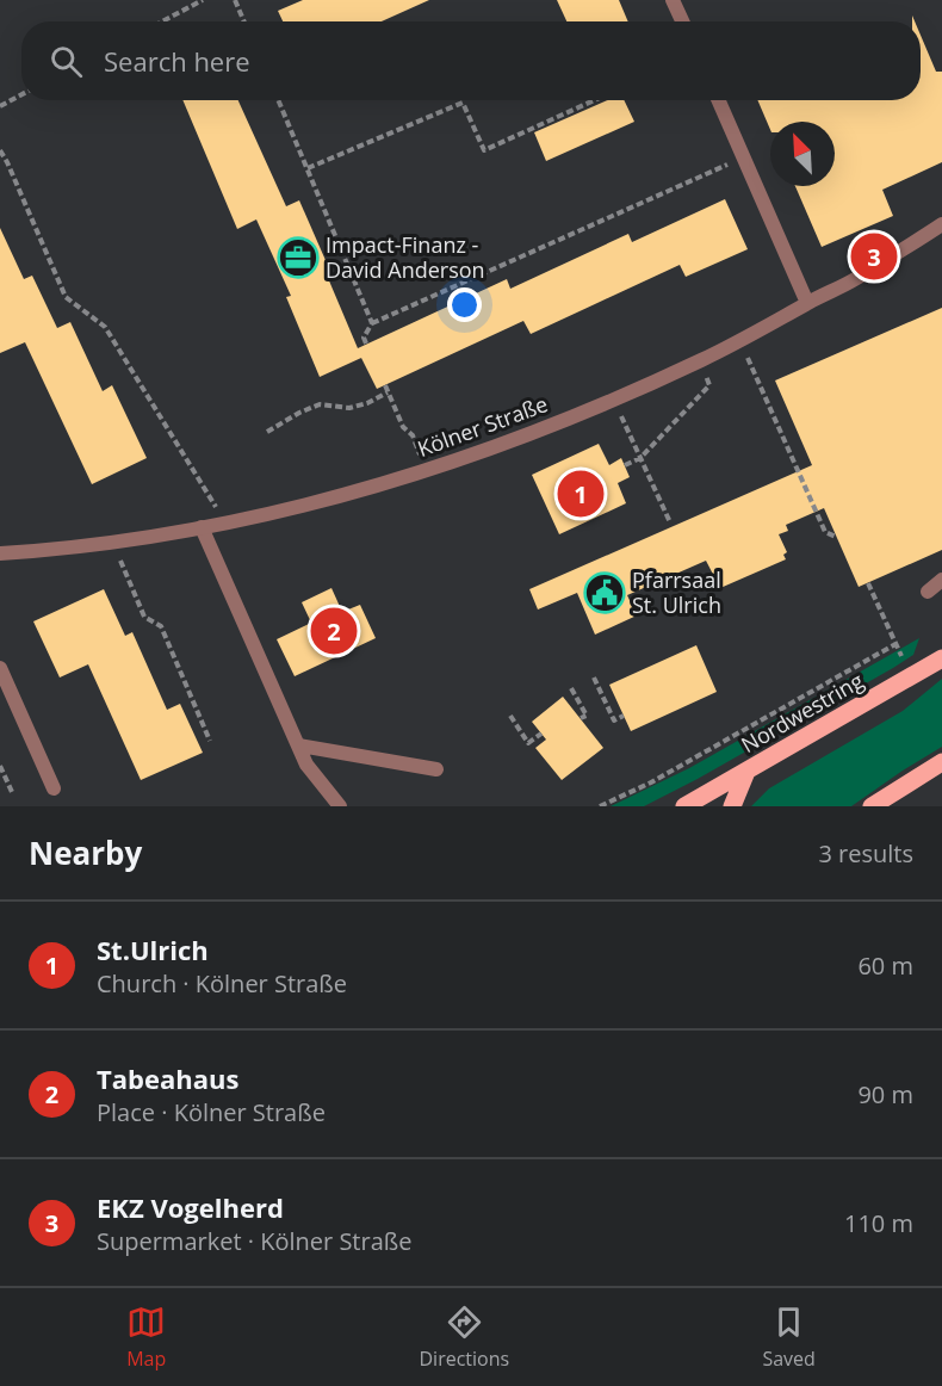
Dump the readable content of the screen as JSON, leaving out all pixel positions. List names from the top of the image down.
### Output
{
  "streets": {
    "main road": ["Nordwestring"],
    "street": ["Kölner Straße"]
  },
  "places": {
    "office": ["Impact-Finanz - David Anderson"],
    "public building": ["Pfarrsaal St. Ulrich"]
  },
  "north": "top left",
  "page": {
    "search": "Search here",
    "pins": ["3", "1", "2"],
    "heading": ["Nearby", "3 results"],
    "list": [
      {
        "mark": "1",
        "name": "St.Ulrich",
        "note": "Church · Kölner Straße",
        "value": "60 m"
      },
      {
        "mark": "2",
        "name": "Tabeahaus",
        "note": "Place · Kölner Straße",
        "value": "90 m"
      },
      {
        "mark": "3",
        "name": "EKZ Vogelherd",
        "note": "Supermarket · Kölner Straße",
        "value": "110 m"
      }
    ],
    "nav": ["Map", "Directions", "Saved"]
  }
}
